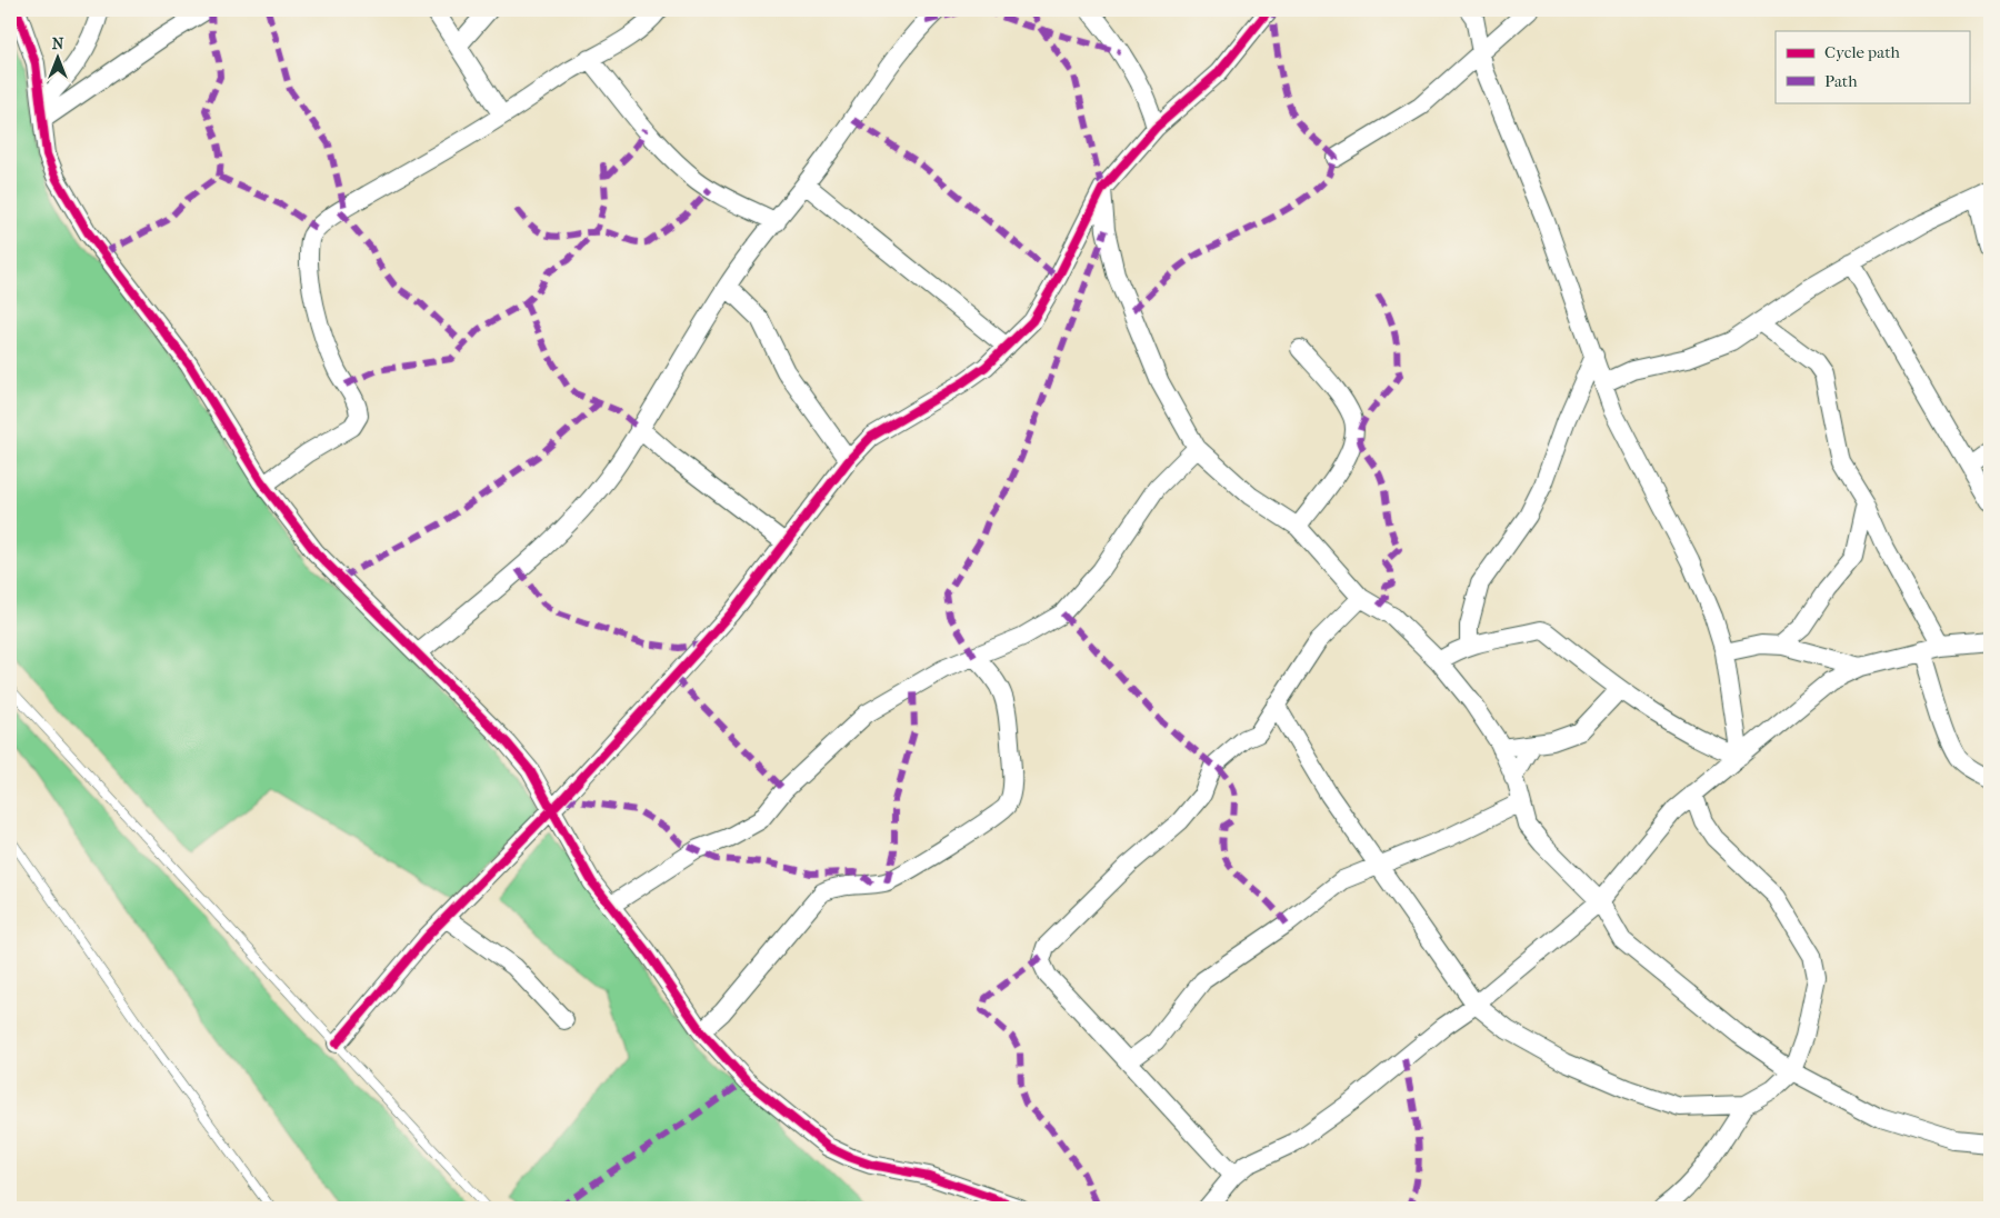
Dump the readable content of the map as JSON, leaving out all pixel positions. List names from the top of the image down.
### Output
{
  "legend": ["Cycle path", "Path"],
  "north": "top"
}
